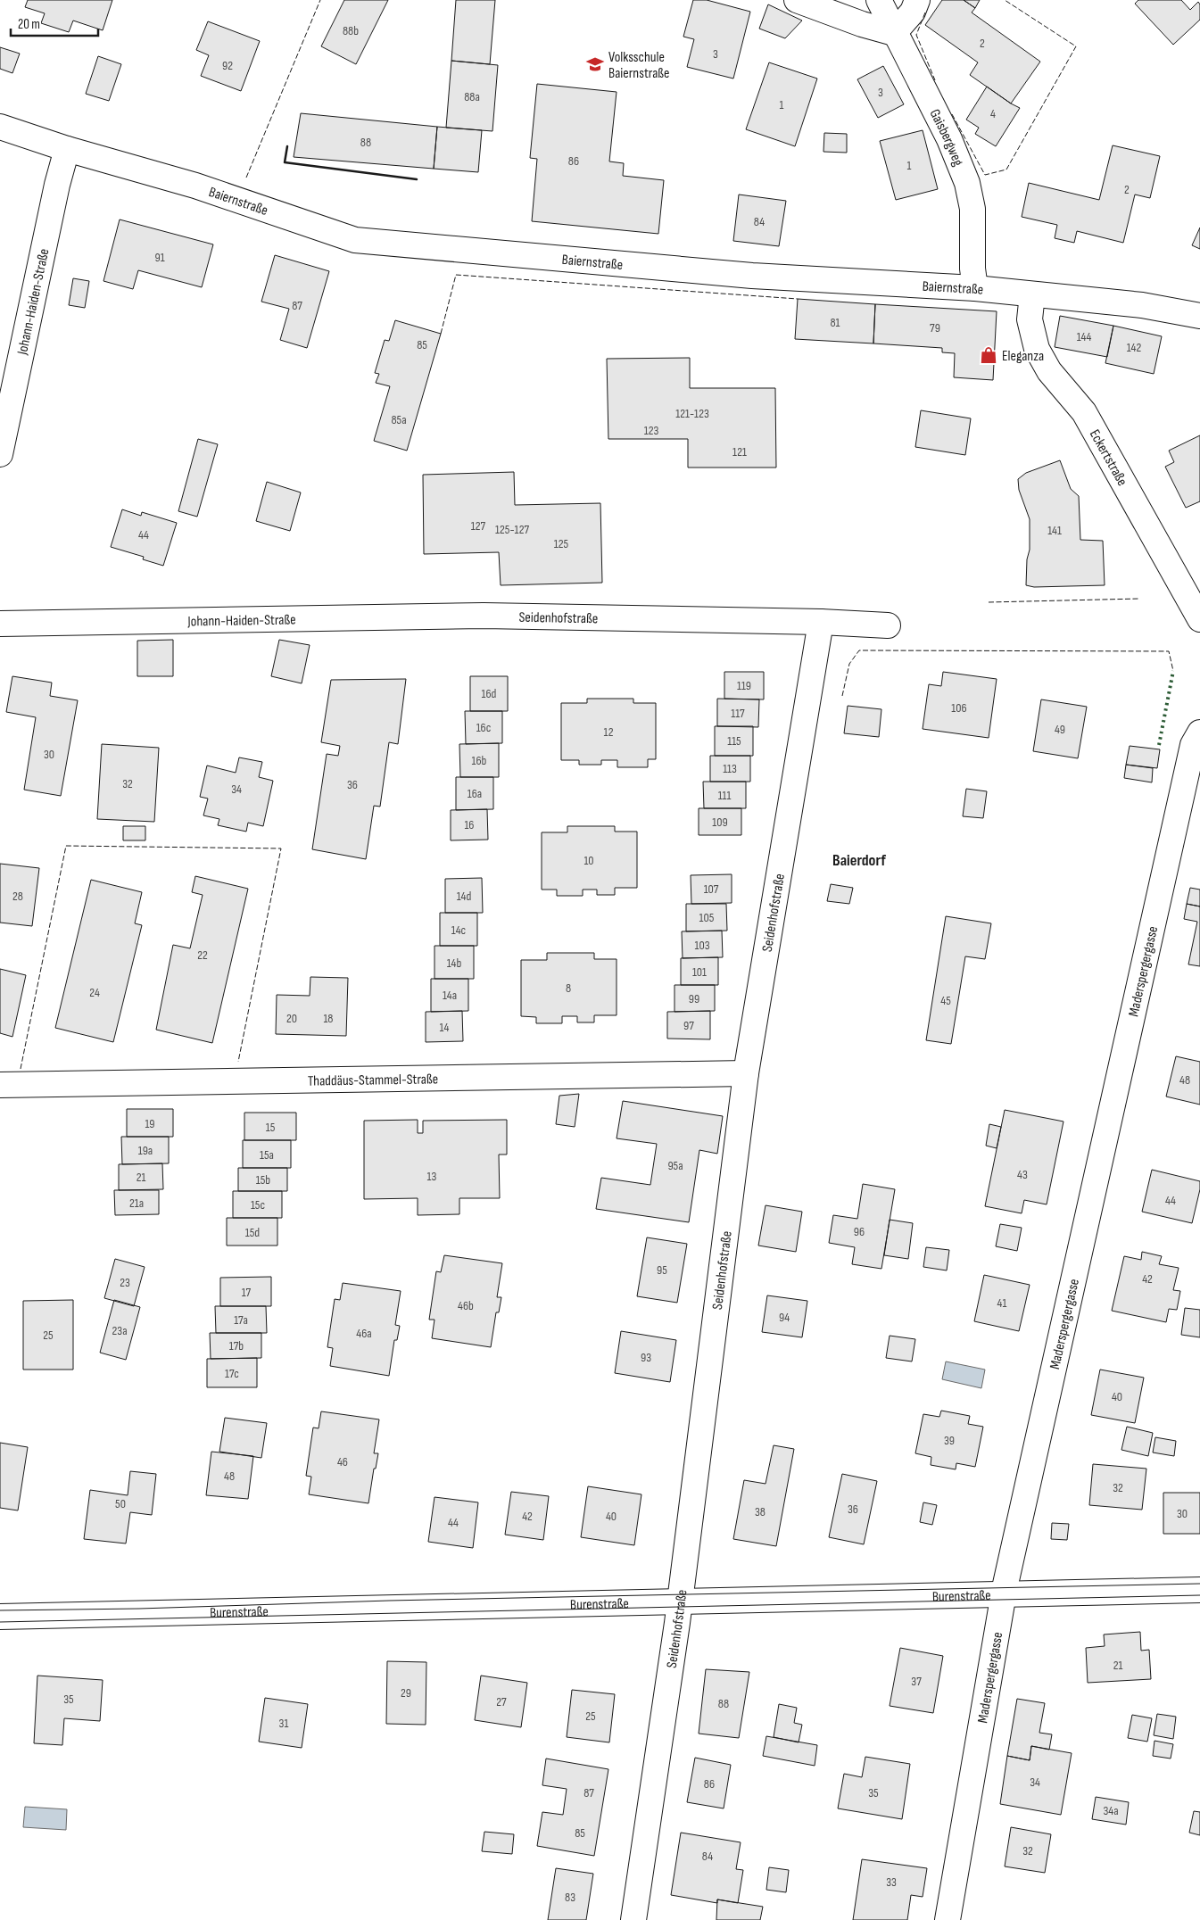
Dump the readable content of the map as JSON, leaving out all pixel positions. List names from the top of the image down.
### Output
{
  "streets": {
    "street": [
      "Gaisbergweg",
      "Baiernstraße",
      "Johann-Haiden-Straße",
      "Eckertstraße",
      "Seidenhofstraße",
      "Maderspergergasse",
      "Thaddäus-Stammel-Straße",
      "Burenstraße"
    ]
  },
  "crossings": [
    ["Gaisbergweg", "Baiernstraße"],
    ["Baiernstraße", "Johann-Haiden-Straße"],
    ["Baiernstraße", "Eckertstraße"],
    ["Johann-Haiden-Straße", "Seidenhofstraße"],
    ["Seidenhofstraße", "Thaddäus-Stammel-Straße"],
    ["Seidenhofstraße", "Burenstraße"],
    ["Maderspergergasse", "Burenstraße"]
  ],
  "districts": ["Baierdorf"],
  "places": {
    "school or university": ["Volksschule Baiernstraße"],
    "shop": ["Eleganza"]
  },
  "house_numbers": [
    "88b",
    "2",
    "3",
    "92",
    "3",
    "88a",
    "1",
    "4",
    "88",
    "86",
    "1",
    "2",
    "84",
    "91",
    "87",
    "81",
    "79",
    "144",
    "85",
    "142",
    "121-123",
    "85a",
    "123",
    "121",
    "127",
    "125-127",
    "141",
    "44",
    "125",
    "119",
    "16d",
    "106",
    "117",
    "16c",
    "49",
    "12",
    "115",
    "30",
    "16b",
    "113",
    "32",
    "36",
    "34",
    "16a",
    "111",
    "109",
    "16",
    "10",
    "107",
    "28",
    "14d",
    "105",
    "14c",
    "103",
    "22",
    "14b",
    "101",
    "8",
    "24",
    "14a",
    "99",
    "45",
    "20",
    "18",
    "97",
    "14",
    "48",
    "19",
    "15",
    "19a",
    "15a",
    "95a",
    "43",
    "13",
    "21",
    "15b",
    "44",
    "21a",
    "15c",
    "96",
    "15d",
    "95",
    "42",
    "23",
    "17",
    "41",
    "46b",
    "94",
    "17a",
    "23a",
    "46a",
    "25",
    "17b",
    "93",
    "17c",
    "40",
    "39",
    "46",
    "48",
    "32",
    "50",
    "36",
    "38",
    "30",
    "42",
    "40",
    "44",
    "21",
    "37",
    "29",
    "35",
    "27",
    "88",
    "25",
    "31",
    "34",
    "86",
    "87",
    "35",
    "34a",
    "85",
    "32",
    "84",
    "33",
    "83"
  ],
  "scale_bar": "20 m"
}
